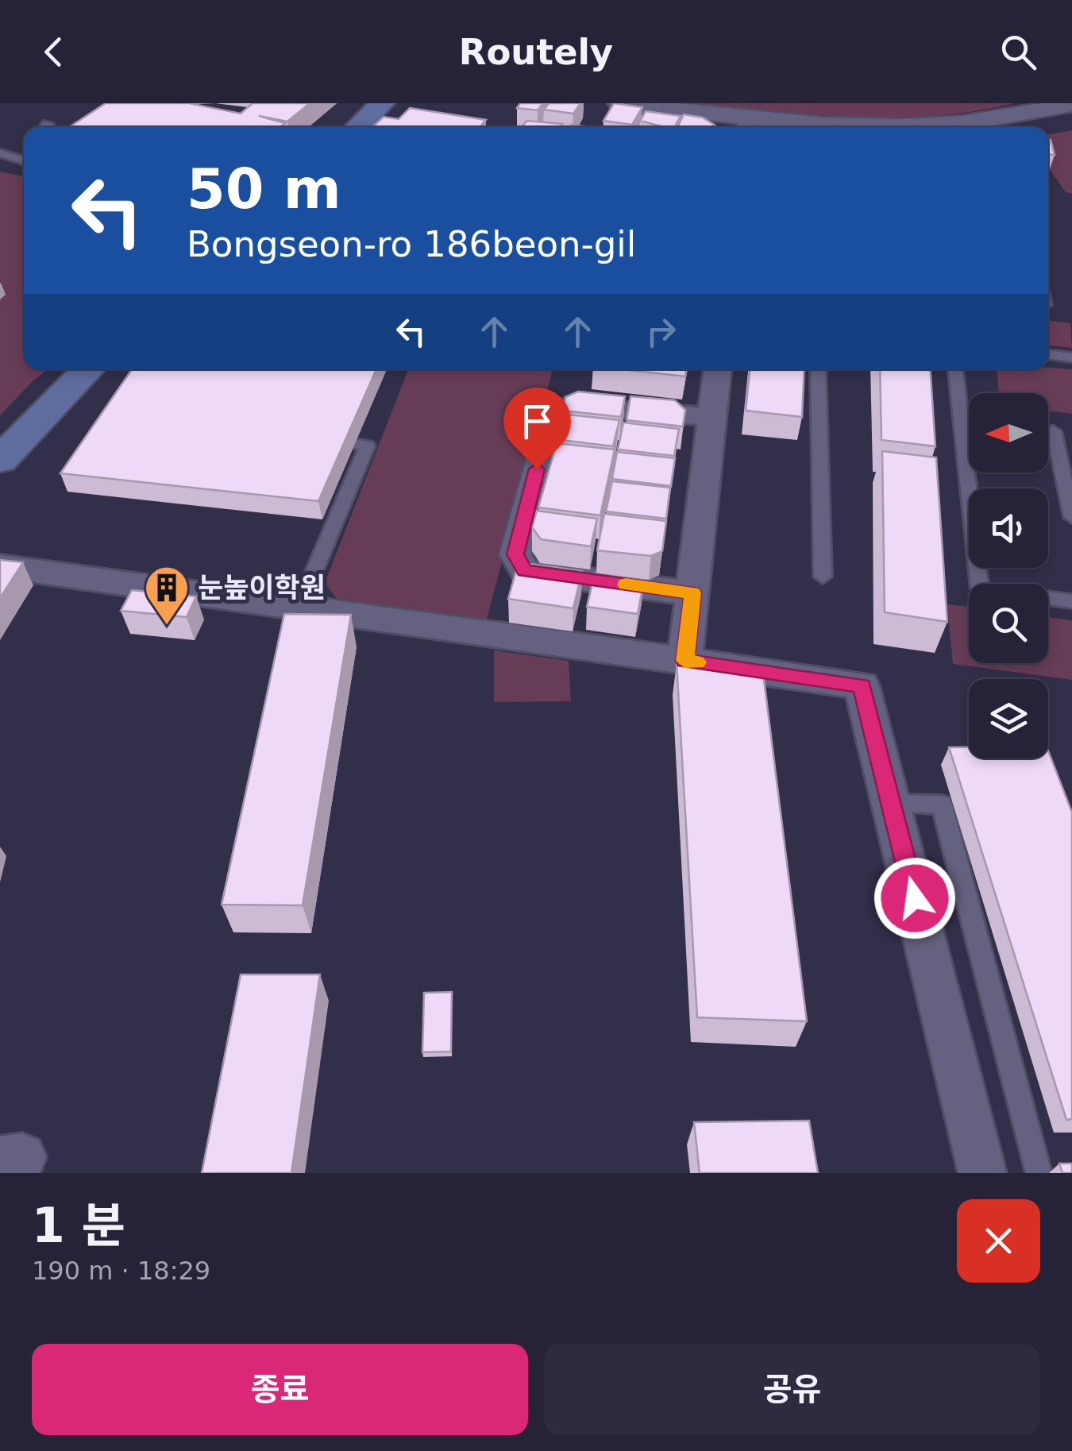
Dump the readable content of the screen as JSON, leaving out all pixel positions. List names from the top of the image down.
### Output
{
  "places": {
    "building": ["눈높이학원"]
  },
  "north": "left",
  "page": {
    "header": "Routely",
    "turn": ["50 m", "Bongseon-ro 186beon-gil"],
    "heading": ["1 분", "190 m · 18:29"],
    "buttons": ["종료", "공유"]
  }
}
